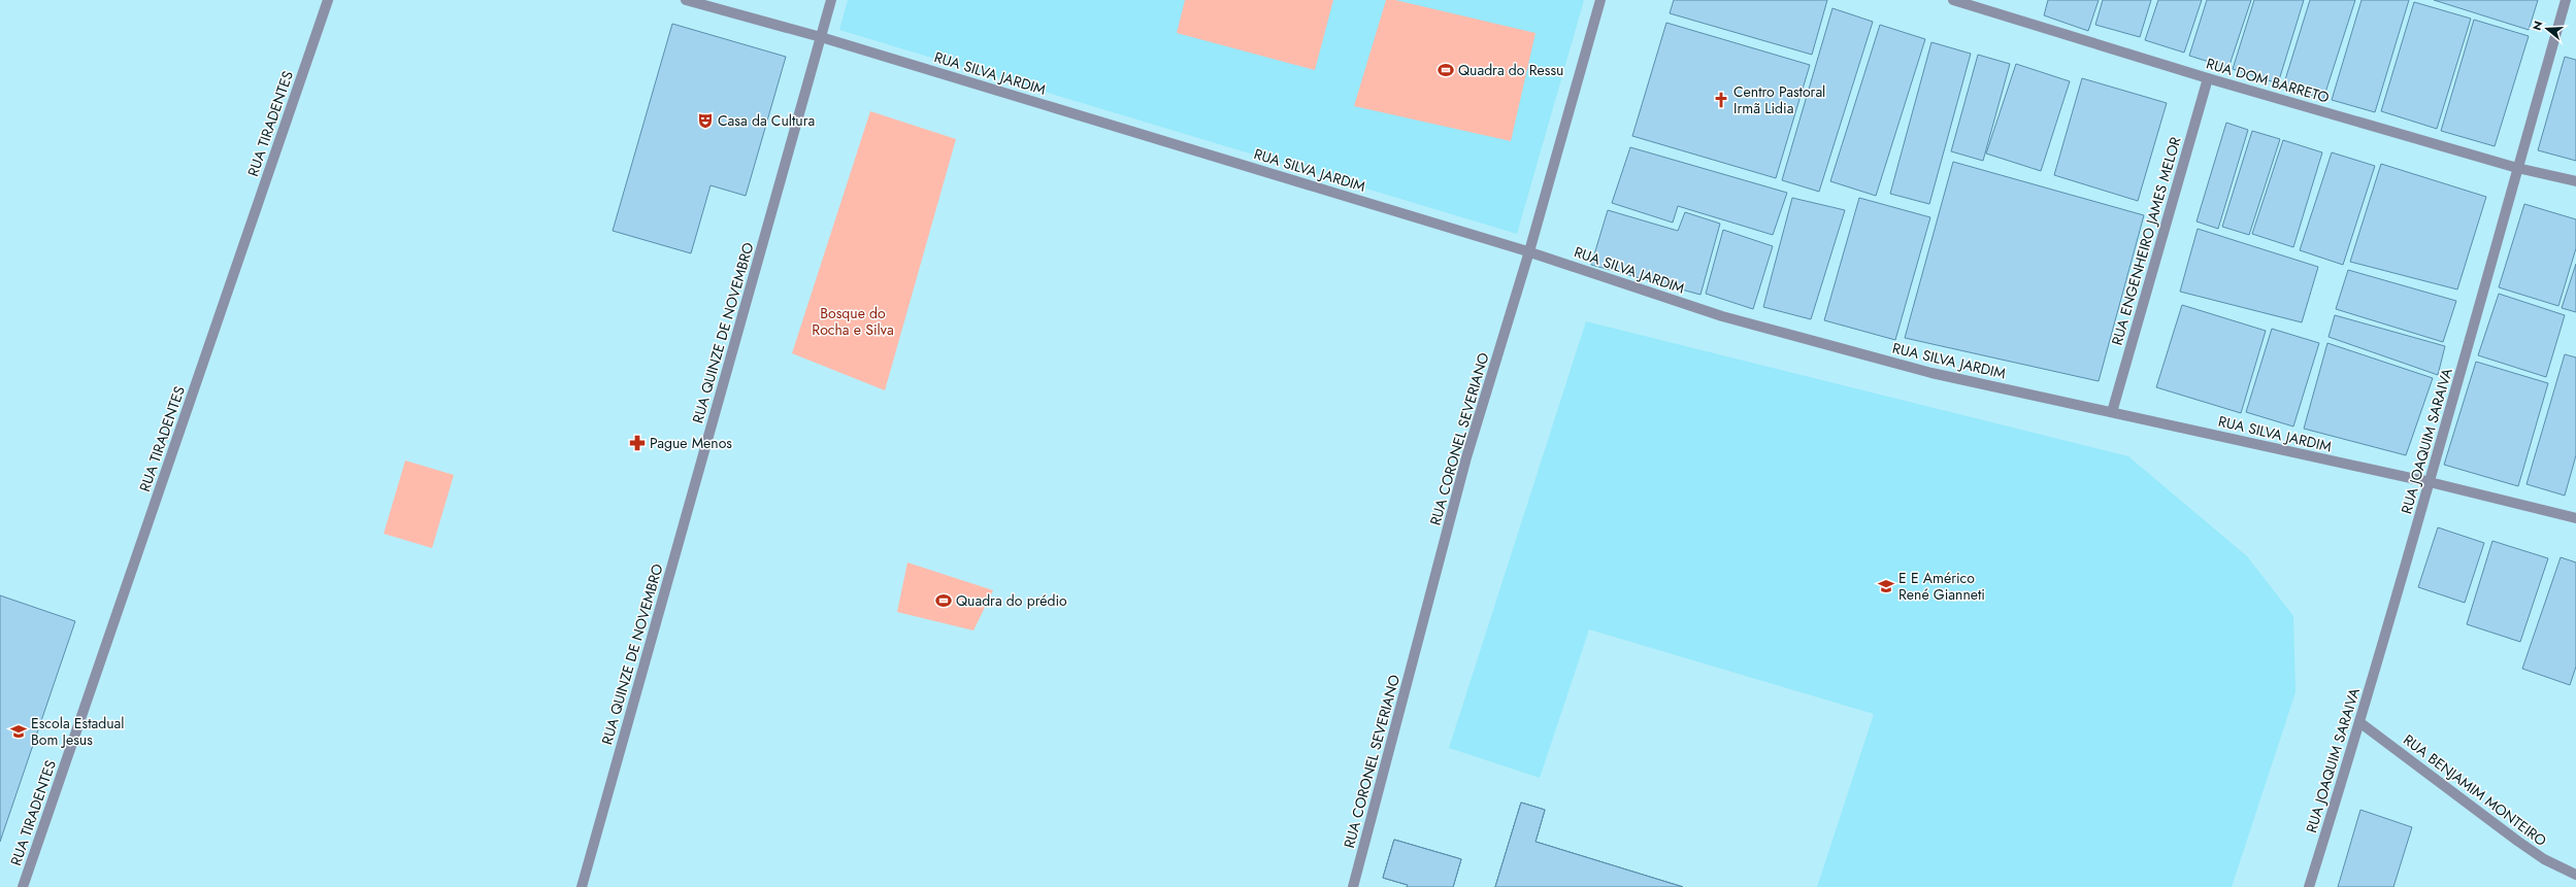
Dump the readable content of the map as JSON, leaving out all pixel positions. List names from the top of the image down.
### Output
{
  "streets": {
    "street": [
      "RUA SILVA JARDIM",
      "RUA DOM BARRETO",
      "RUA TIRADENTES",
      "RUA ENGENHEIRO JAMES MELOR",
      "RUA QUINZE DE NOVEMBRO",
      "RUA CORONEL SEVERIANO",
      "RUA JOAQUIM SARAIVA",
      "RUA BENJAMIM MONTEIRO"
    ]
  },
  "crossings": [
    ["RUA SILVA JARDIM", "RUA ENGENHEIRO JAMES MELOR"],
    ["RUA SILVA JARDIM", "RUA QUINZE DE NOVEMBRO"],
    ["RUA SILVA JARDIM", "RUA CORONEL SEVERIANO"],
    ["RUA SILVA JARDIM", "RUA JOAQUIM SARAIVA"],
    ["RUA DOM BARRETO", "RUA ENGENHEIRO JAMES MELOR"],
    ["RUA DOM BARRETO", "RUA JOAQUIM SARAIVA"],
    ["RUA JOAQUIM SARAIVA", "RUA BENJAMIM MONTEIRO"]
  ],
  "parks": ["Bosque do Rocha e Silva"],
  "places": {
    "sports": ["Quadra do Ressu", "Quadra do prédio"],
    "church": ["Centro Pastoral Irmã Lidia"],
    "theatre": ["Casa da Cultura"],
    "pharmacy": ["Pague Menos"],
    "school or university": ["E E Américo René Gianneti", "Escola Estadual Bom Jesus"]
  },
  "north": "left"
}
